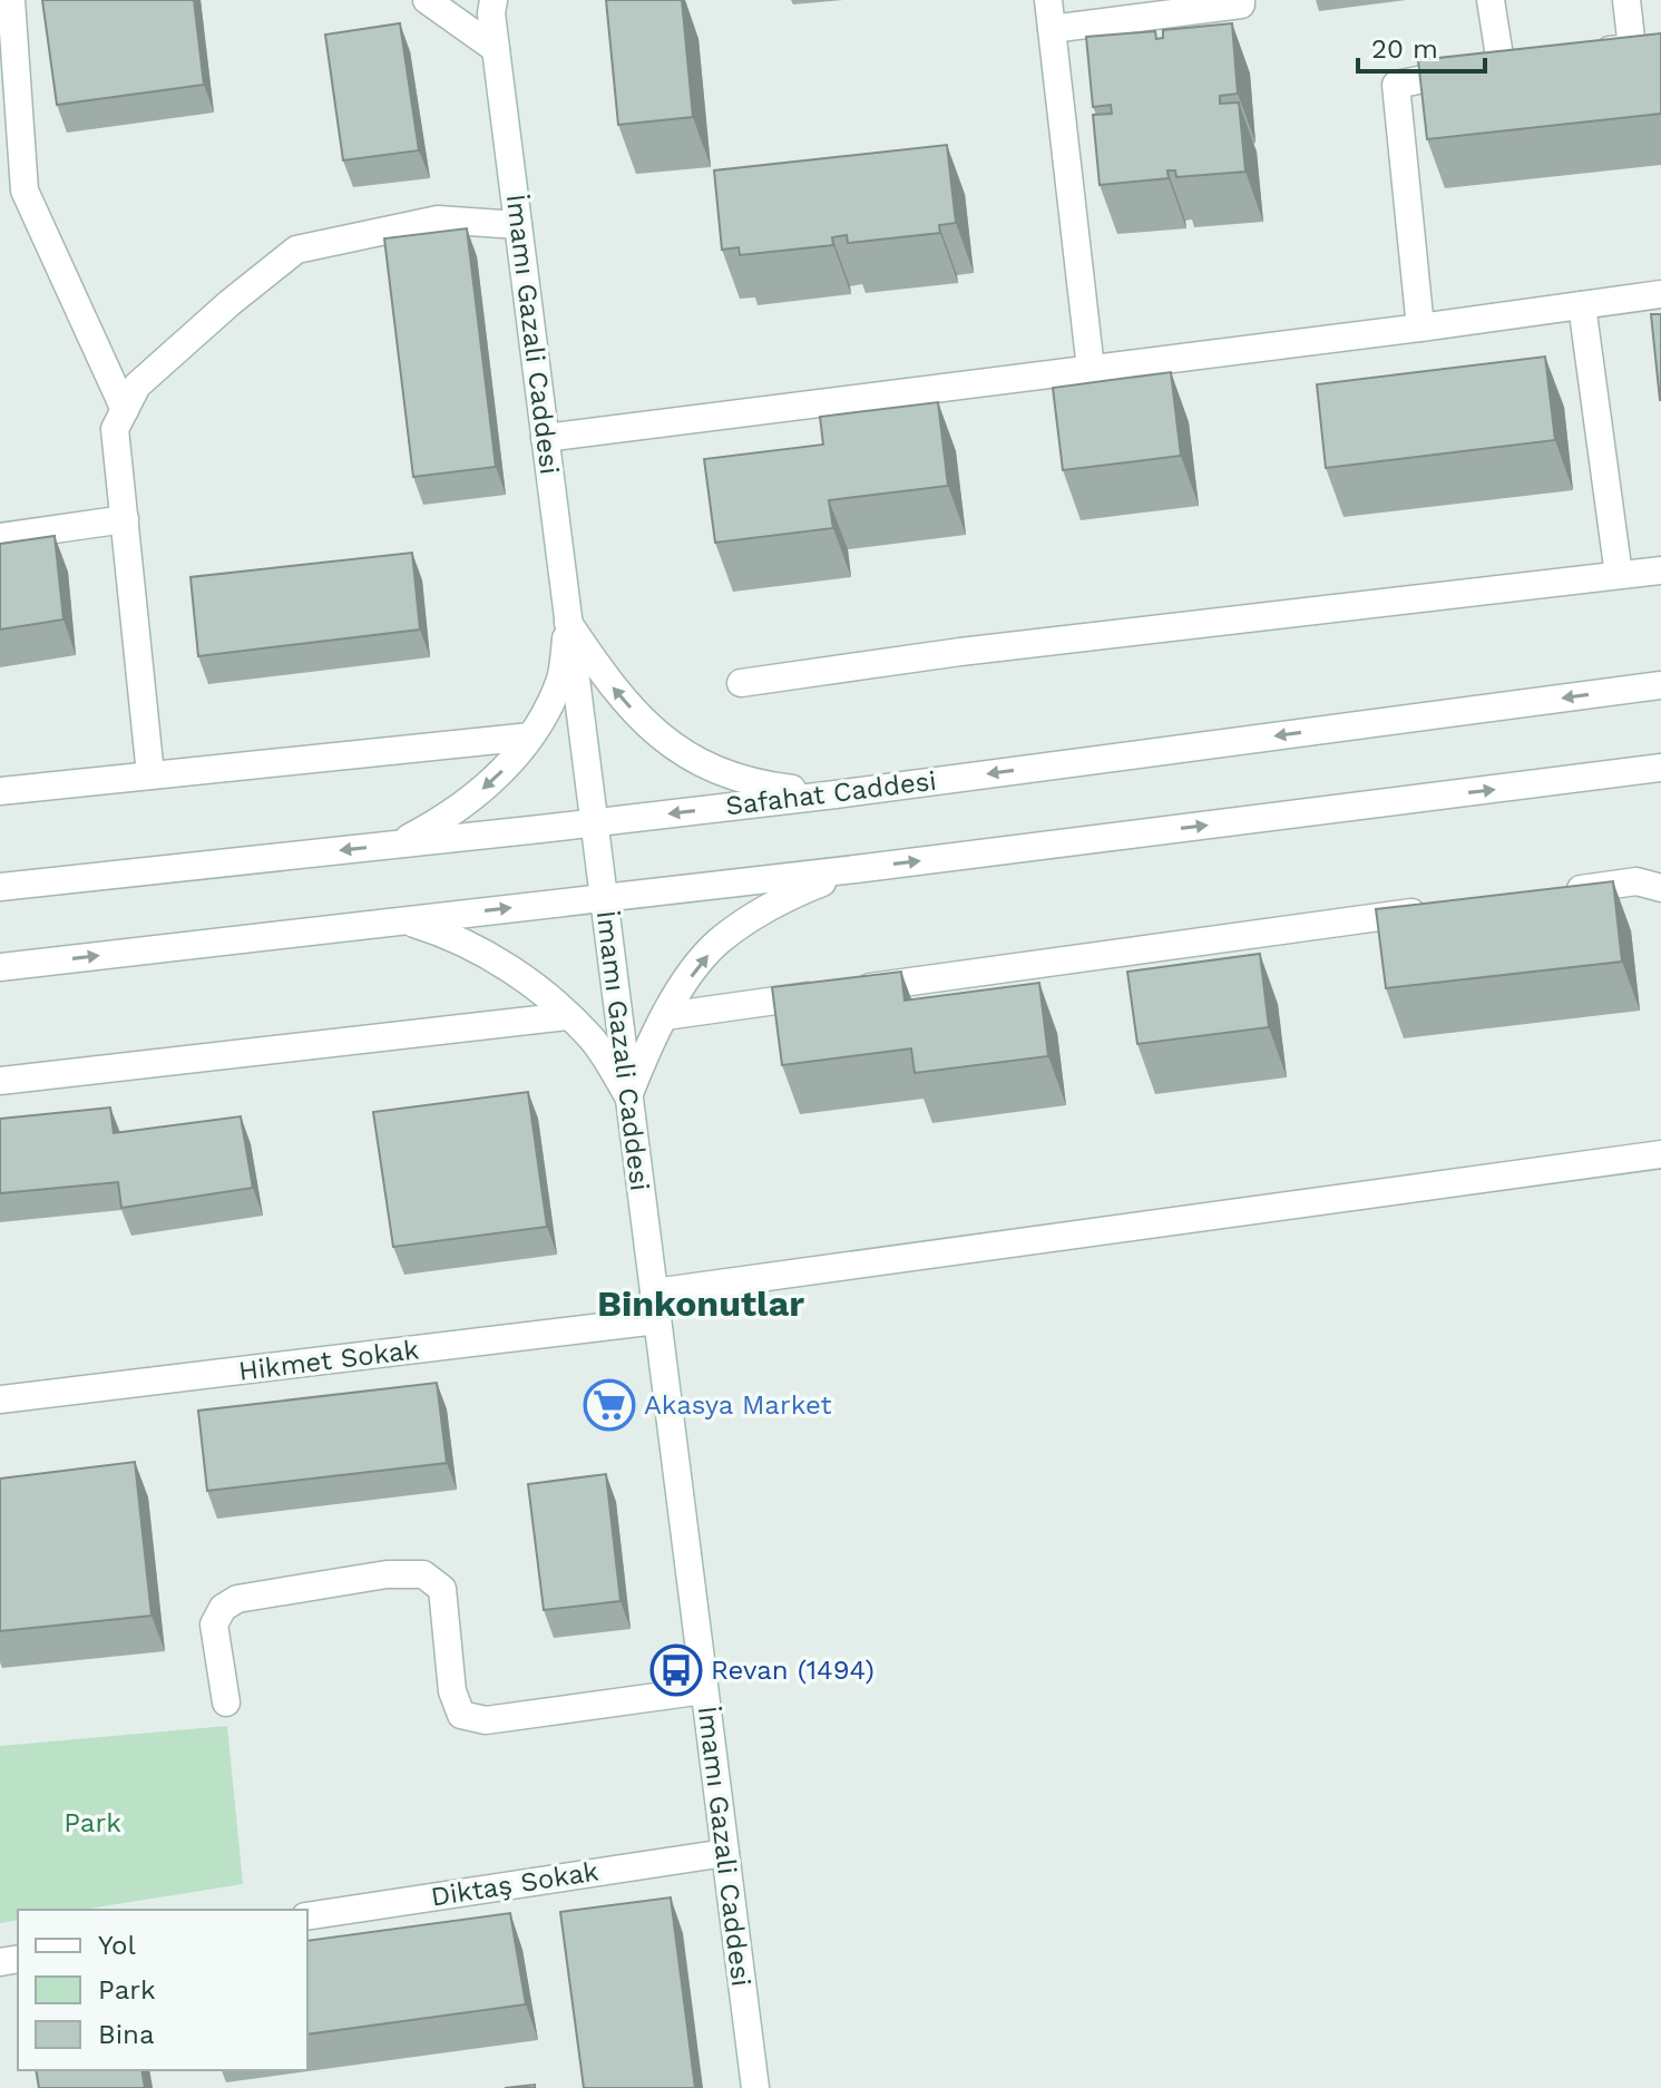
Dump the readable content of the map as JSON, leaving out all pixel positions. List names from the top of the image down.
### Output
{
  "streets": {
    "street": [
      "İmamı Gazali Caddesi",
      "Safahat Caddesi",
      "Hikmet Sokak",
      "Diktaş Sokak"
    ]
  },
  "crossings": [
    ["İmamı Gazali Caddesi", "Safahat Caddesi"],
    ["İmamı Gazali Caddesi", "Hikmet Sokak"],
    ["İmamı Gazali Caddesi", "Diktaş Sokak"]
  ],
  "districts": ["Binkonutlar"],
  "parks": ["Park"],
  "places": {
    "supermarket": ["Akasya Market"],
    "bus stop": ["Revan (1494)"]
  },
  "legend": ["Yol", "Park", "Bina"],
  "scale_bar": "20 m"
}
